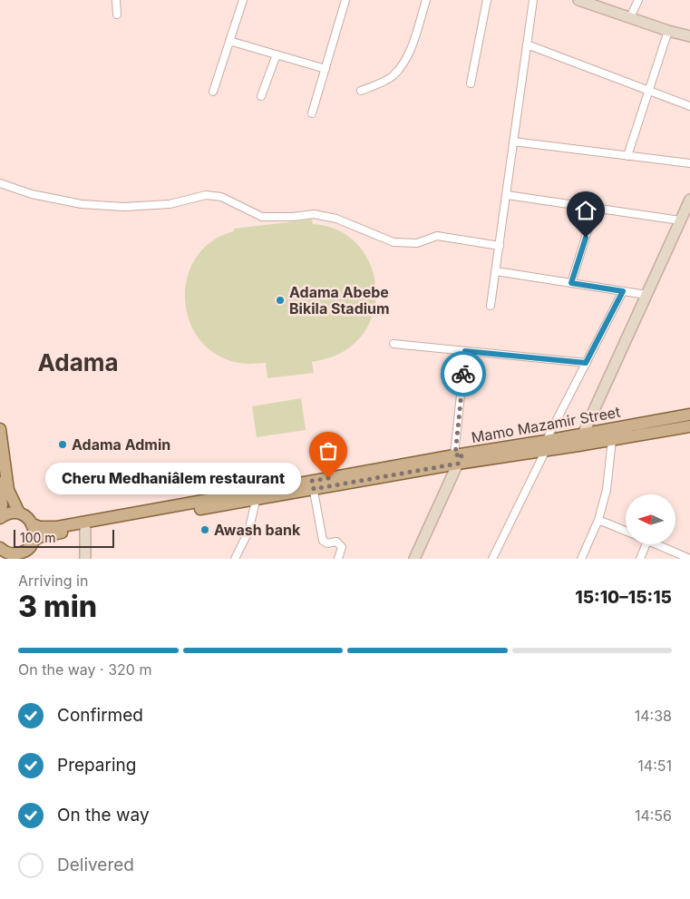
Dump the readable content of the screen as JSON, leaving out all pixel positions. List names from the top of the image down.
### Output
{
  "streets": {
    "main road": ["Mamo Mazamir Street"]
  },
  "districts": ["Adama"],
  "places": [
    "Adama Abebe Bikila Stadium",
    "Adama Admin",
    "Cheru Medhaniâlem restaurant",
    "Awash bank"
  ],
  "scale_bar": "100 m",
  "north": "left",
  "page": {
    "bubble": "Cheru Medhaniâlem restaurant",
    "scale": "100 m",
    "heading": ["3 min", "Arriving in", "15:10–15:15"],
    "bar": "On the way · 320 m",
    "list": [
      ["Confirmed", "14:38"],
      ["Preparing", "14:51"],
      ["On the way", "14:56"],
      "Delivered"
    ]
  }
}
